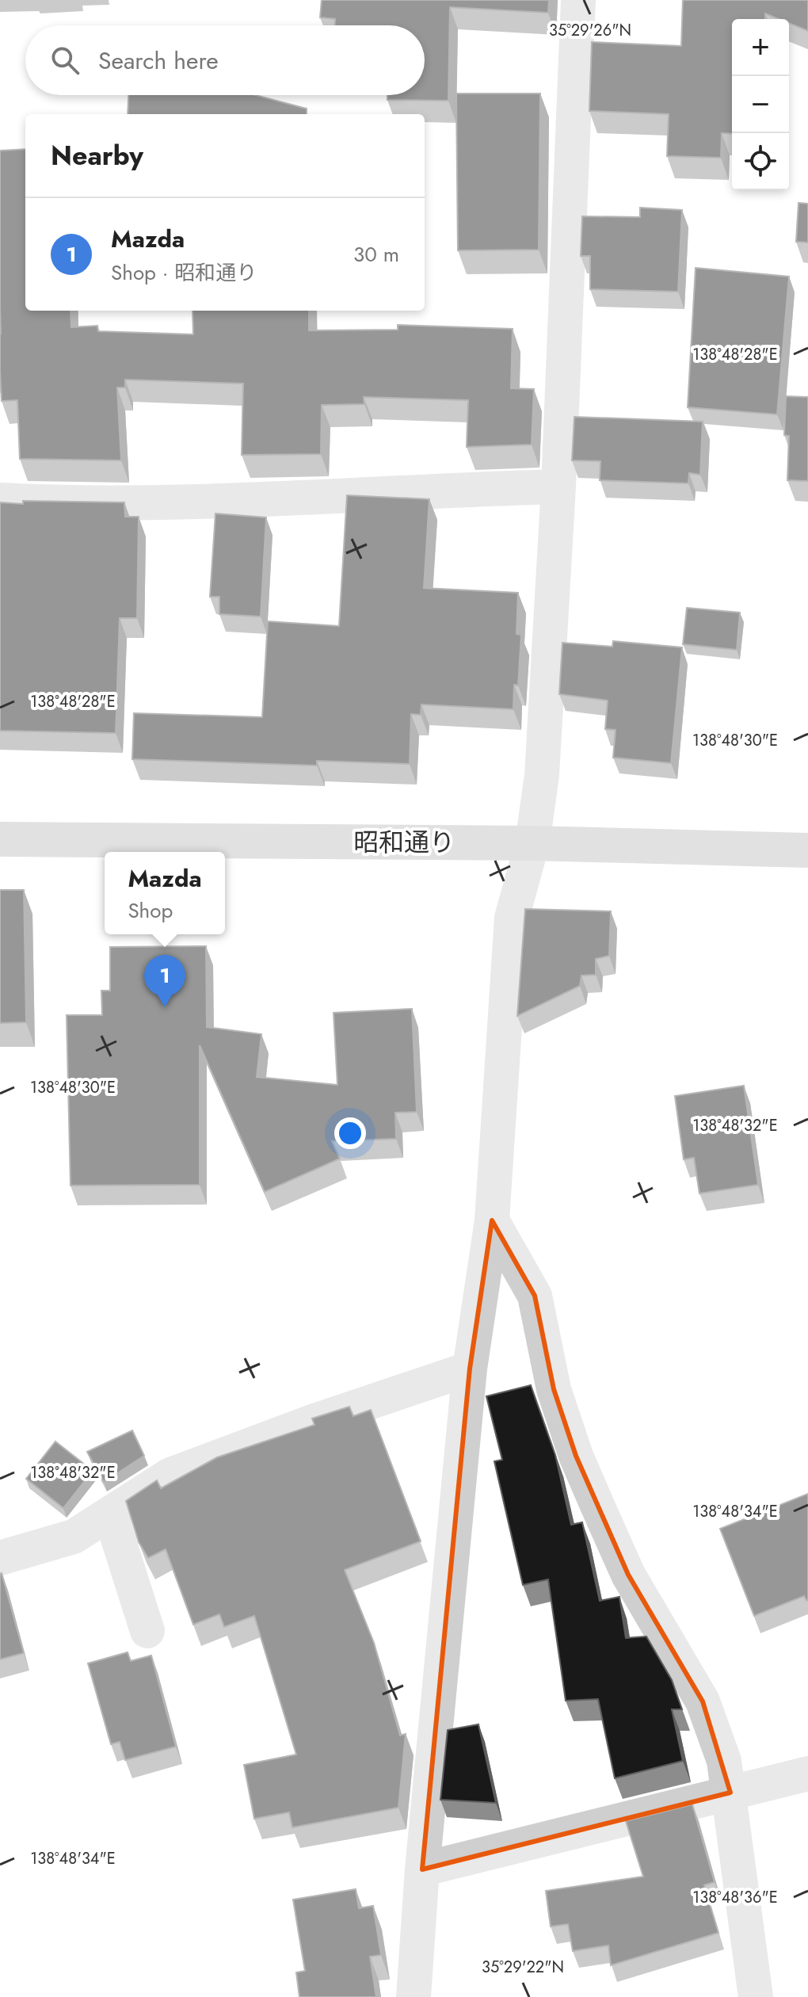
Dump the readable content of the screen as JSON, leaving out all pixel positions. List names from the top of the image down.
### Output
{
  "streets": {
    "street": ["昭和通り"]
  },
  "page": {
    "map_buttons": ["+", "−"],
    "search": "Search here",
    "heading": "Nearby",
    "list": [
      {
        "mark": "1",
        "name": "Mazda",
        "note": "Shop · 昭和通り",
        "value": "30 m"
      }
    ],
    "popup": ["Mazda", "Shop"],
    "pins": "1"
  },
  "coordinates": [
    "35°29'26\"N",
    "138°48'28\"E",
    "138°48'30\"E",
    "138°48'32\"E",
    "138°48'34\"E",
    "138°48'36\"E",
    "35°29'22\"N"
  ]
}
